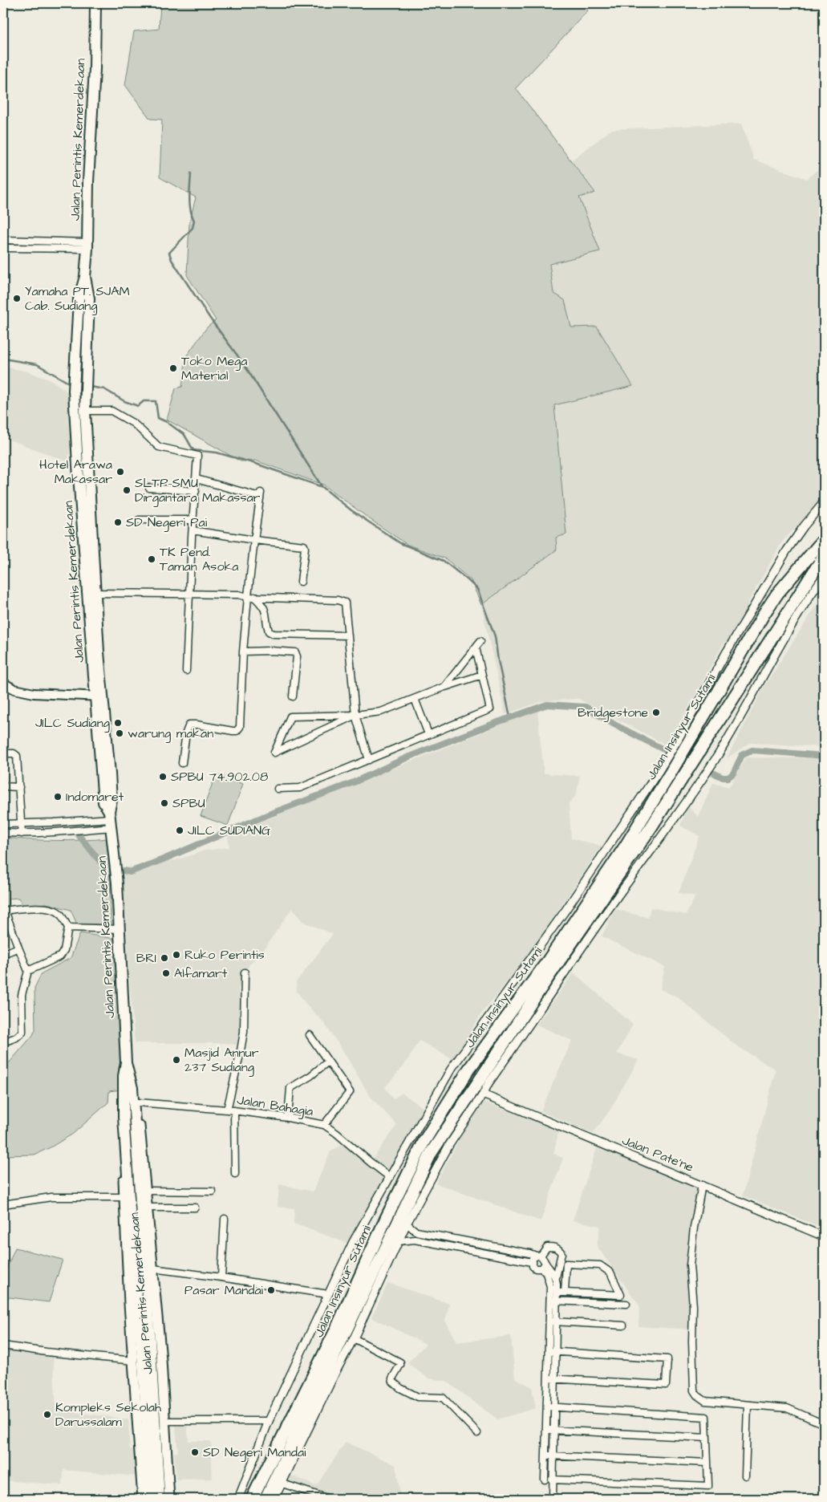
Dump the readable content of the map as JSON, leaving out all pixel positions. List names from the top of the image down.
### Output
{
  "streets": {
    "highway": ["Jalan Perintis Kemerdekaan", "Jalan Insinyur Sutami"],
    "street": ["Jalan Bahagia", "Jalan Pate'ne"]
  },
  "crossings": [
    ["Jalan Perintis Kemerdekaan", "Jalan Bahagia"]
  ],
  "places": [
    "Yamaha PT. SJAM Cab. Sudiang",
    "Toko Mega Material",
    "Hotel Arawa Makassar",
    "SLTP-SMU Dirgantara Makassar",
    "SD Negeri Pai",
    "TK Pend. Taman Asoka",
    "Bridgestone",
    "JILC Sudiang",
    "warung makan",
    "SPBU 74.902.08",
    "Indomaret",
    "SPBU",
    "JILC SUDIANG",
    "Ruko Perintis",
    "BRI",
    "Alfamart",
    "Masjid Annur 237 Sudiang",
    "Pasar Mandai",
    "Kompleks Sekolah Darussalam",
    "SD Negeri Mandai"
  ]
}
